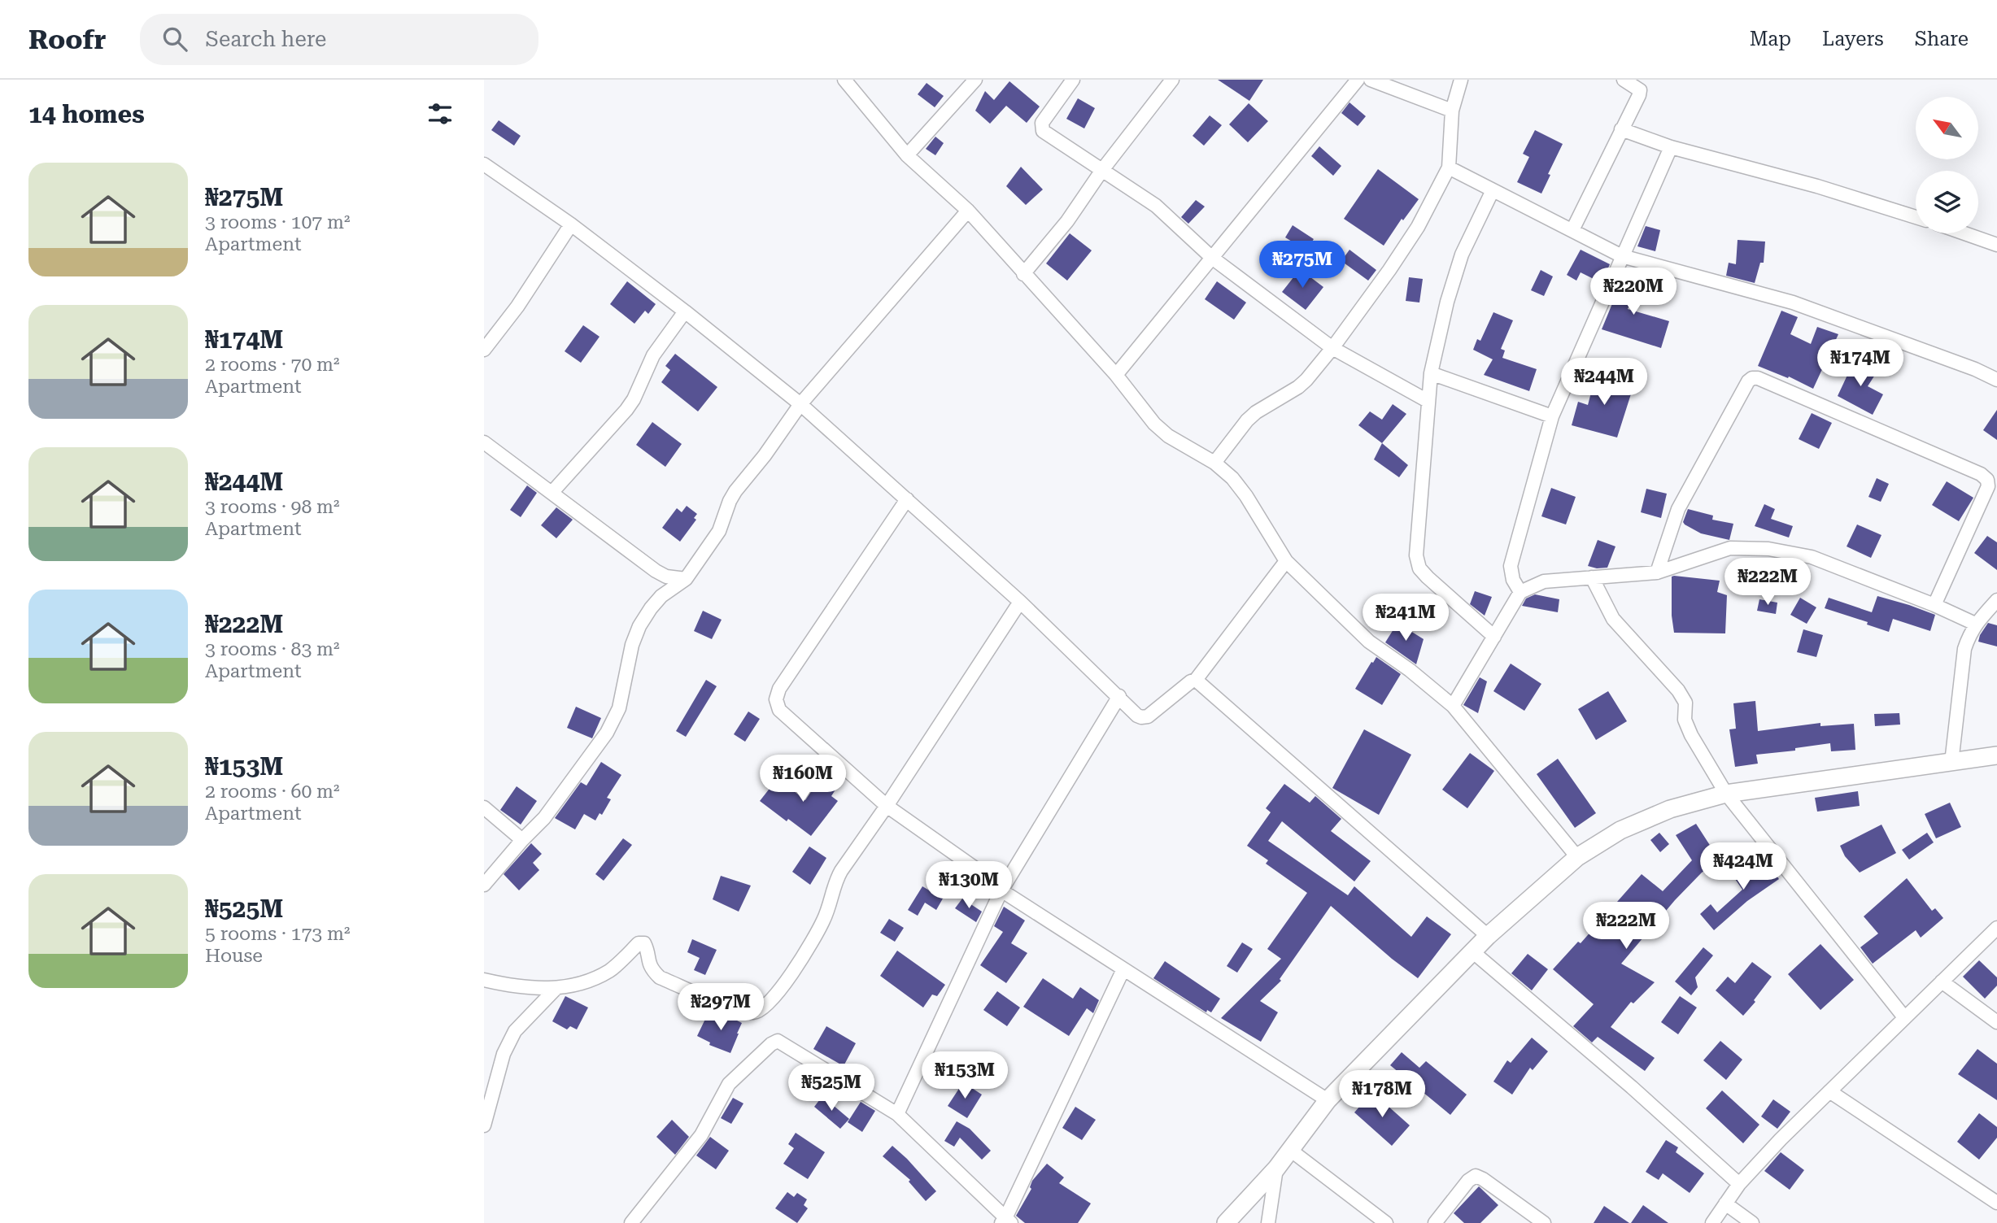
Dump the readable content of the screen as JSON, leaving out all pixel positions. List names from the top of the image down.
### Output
{
  "north": "top left",
  "page": {
    "header": "Roofr",
    "search": "Search here",
    "nav": ["Map", "Layers", "Share"],
    "heading": "14 homes",
    "list": [
      {
        "name": "₦275M",
        "note": "3 rooms · 107 m² · Apartment"
      },
      {
        "name": "₦174M",
        "note": "2 rooms · 70 m² · Apartment"
      },
      {
        "name": "₦244M",
        "note": "3 rooms · 98 m² · Apartment"
      },
      {
        "name": "₦222M",
        "note": "3 rooms · 83 m² · Apartment"
      },
      {
        "name": "₦153M",
        "note": "2 rooms · 60 m² · Apartment"
      },
      {
        "name": "₦525M",
        "note": "5 rooms · 173 m² · House"
      }
    ],
    "price": [
      "₦275M",
      "₦220M",
      "₦174M",
      "₦244M",
      "₦222M",
      "₦241M",
      "₦160M",
      "₦424M",
      "₦130M",
      "₦222M",
      "₦297M",
      "₦153M",
      "₦525M",
      "₦178M"
    ]
  }
}
